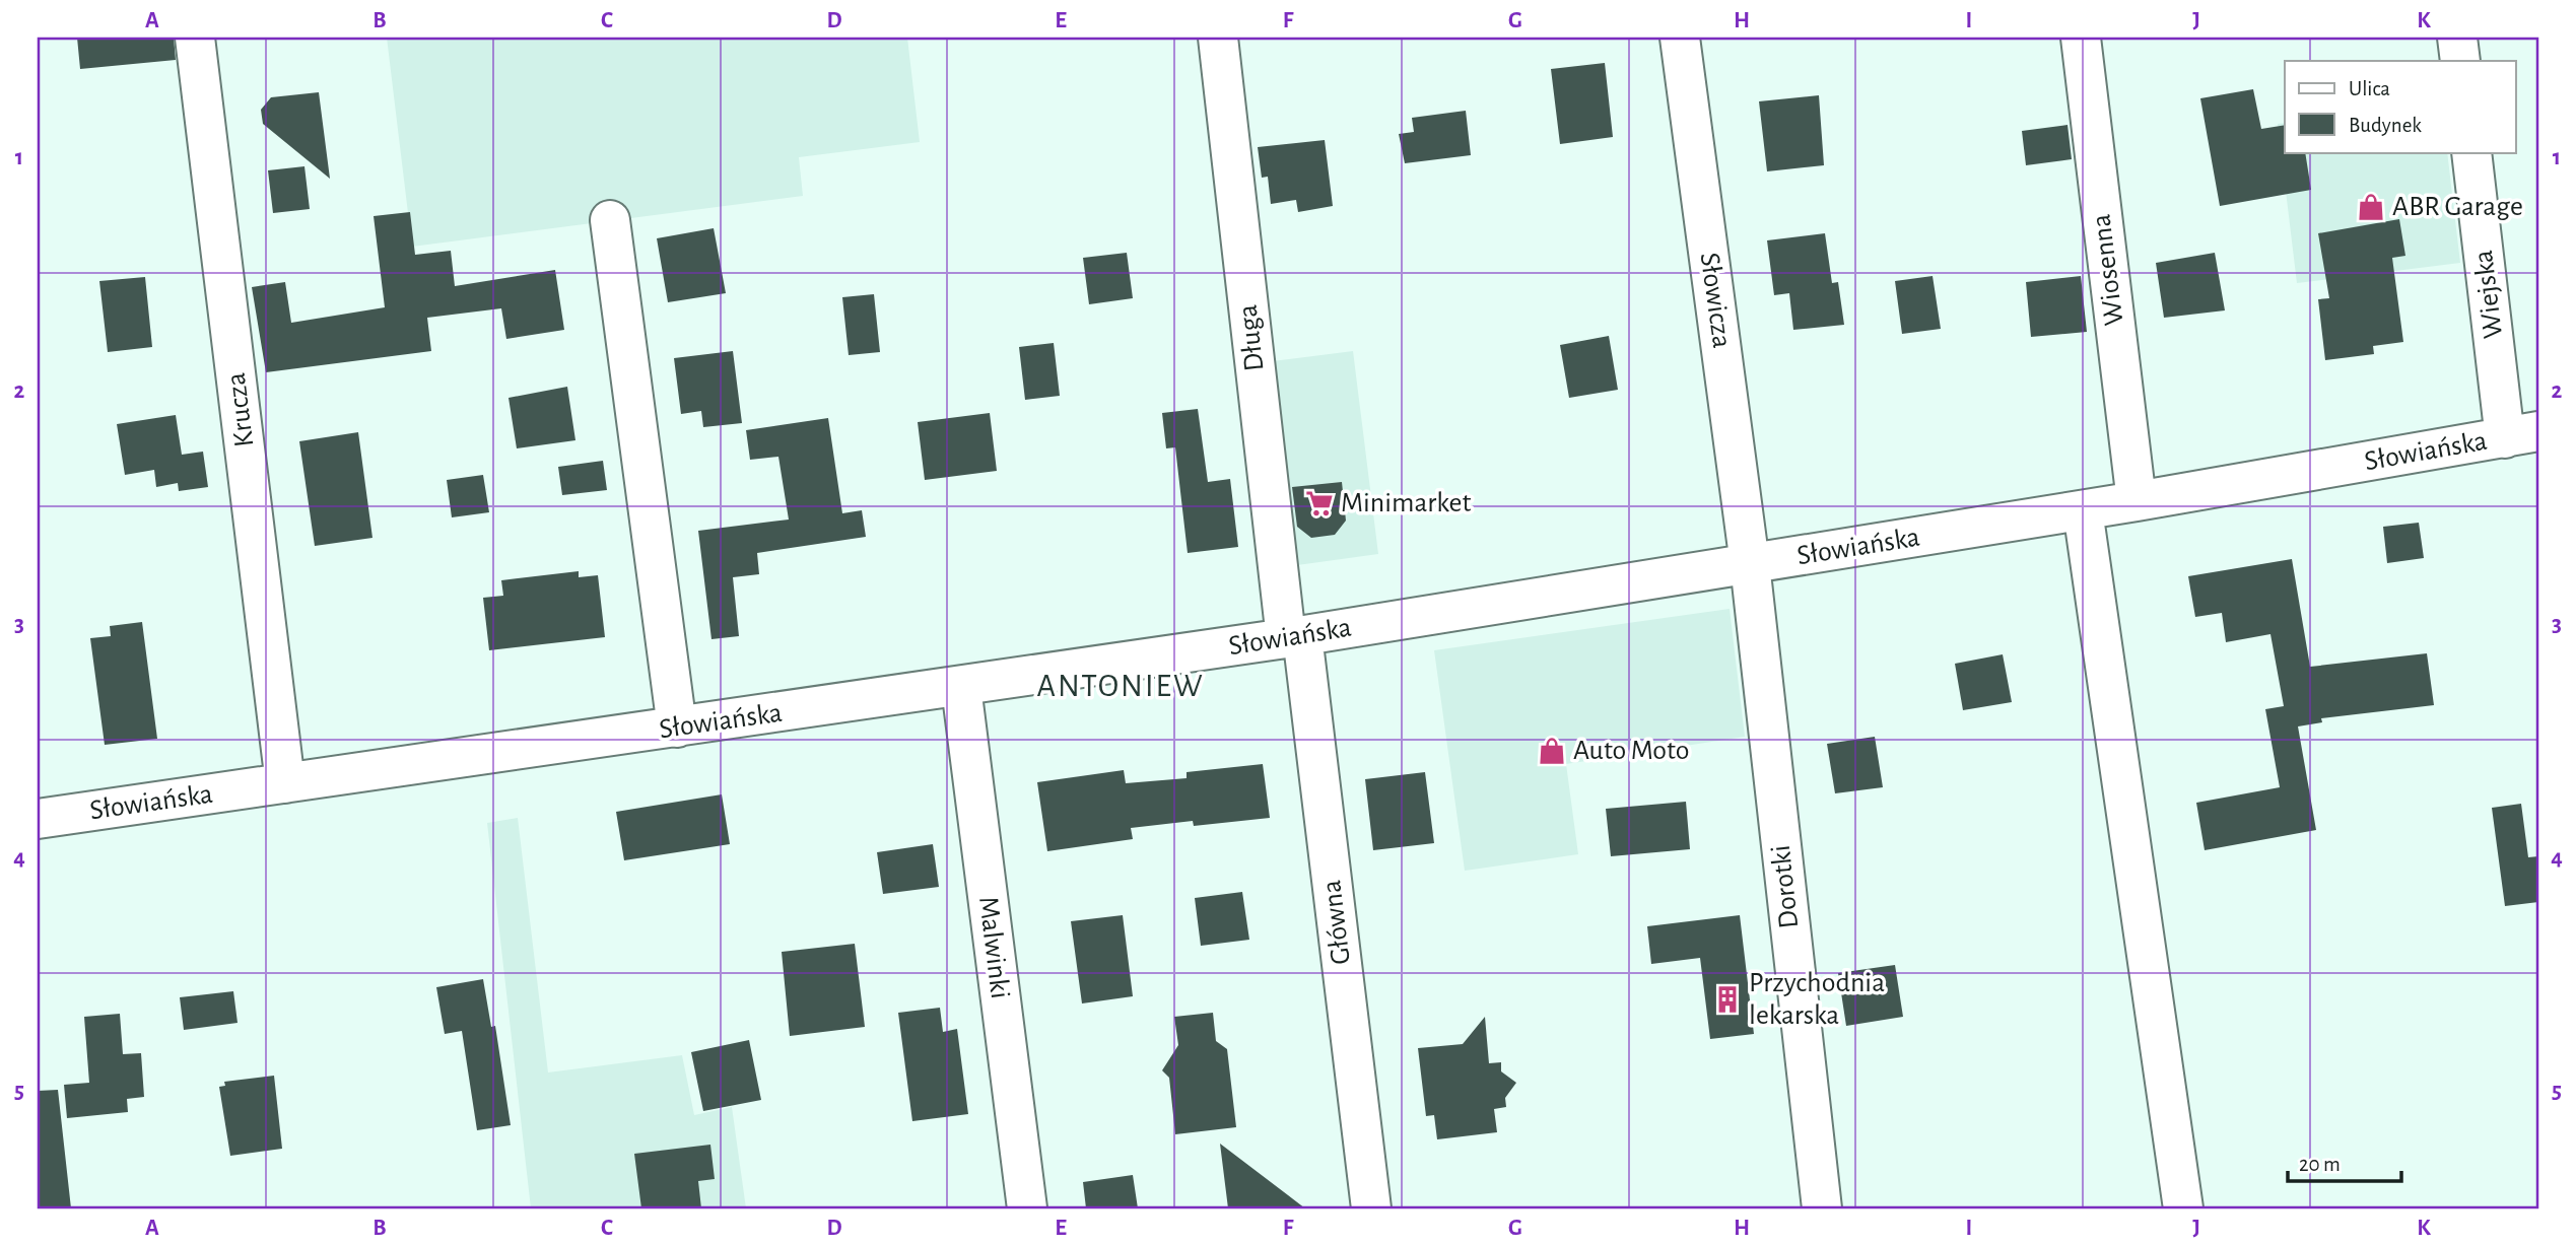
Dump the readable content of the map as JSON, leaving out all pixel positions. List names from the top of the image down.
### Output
{
  "streets": {
    "street": [
      "Wiosenna",
      "Wiejska",
      "Słowicza",
      "Długa",
      "Krucza",
      "Słowiańska",
      "Dorotki",
      "Główna",
      "Malwinki"
    ]
  },
  "crossings": [
    ["Wiosenna", "Słowiańska"],
    ["Wiejska", "Słowiańska"],
    ["Słowicza", "Słowiańska"],
    ["Słowicza", "Dorotki"],
    ["Długa", "Słowiańska"],
    ["Długa", "Główna"],
    ["Krucza", "Słowiańska"],
    ["Słowiańska", "Dorotki"],
    ["Słowiańska", "Główna"],
    ["Słowiańska", "Malwinki"]
  ],
  "districts": ["ANTONIEW"],
  "places": {
    "shop": ["ABR Garage", "Auto Moto"],
    "supermarket": ["Minimarket"],
    "building": ["Przychodnia lekarska"]
  },
  "legend": ["Ulica", "Budynek"],
  "scale_bar": "20 m",
  "grid": {
    "columns": [
      "A",
      "B",
      "C",
      "D",
      "E",
      "F",
      "G",
      "H",
      "I",
      "J",
      "K"
    ],
    "rows": [
      "1",
      "2",
      "3",
      "4",
      "5"
    ]
  }
}
